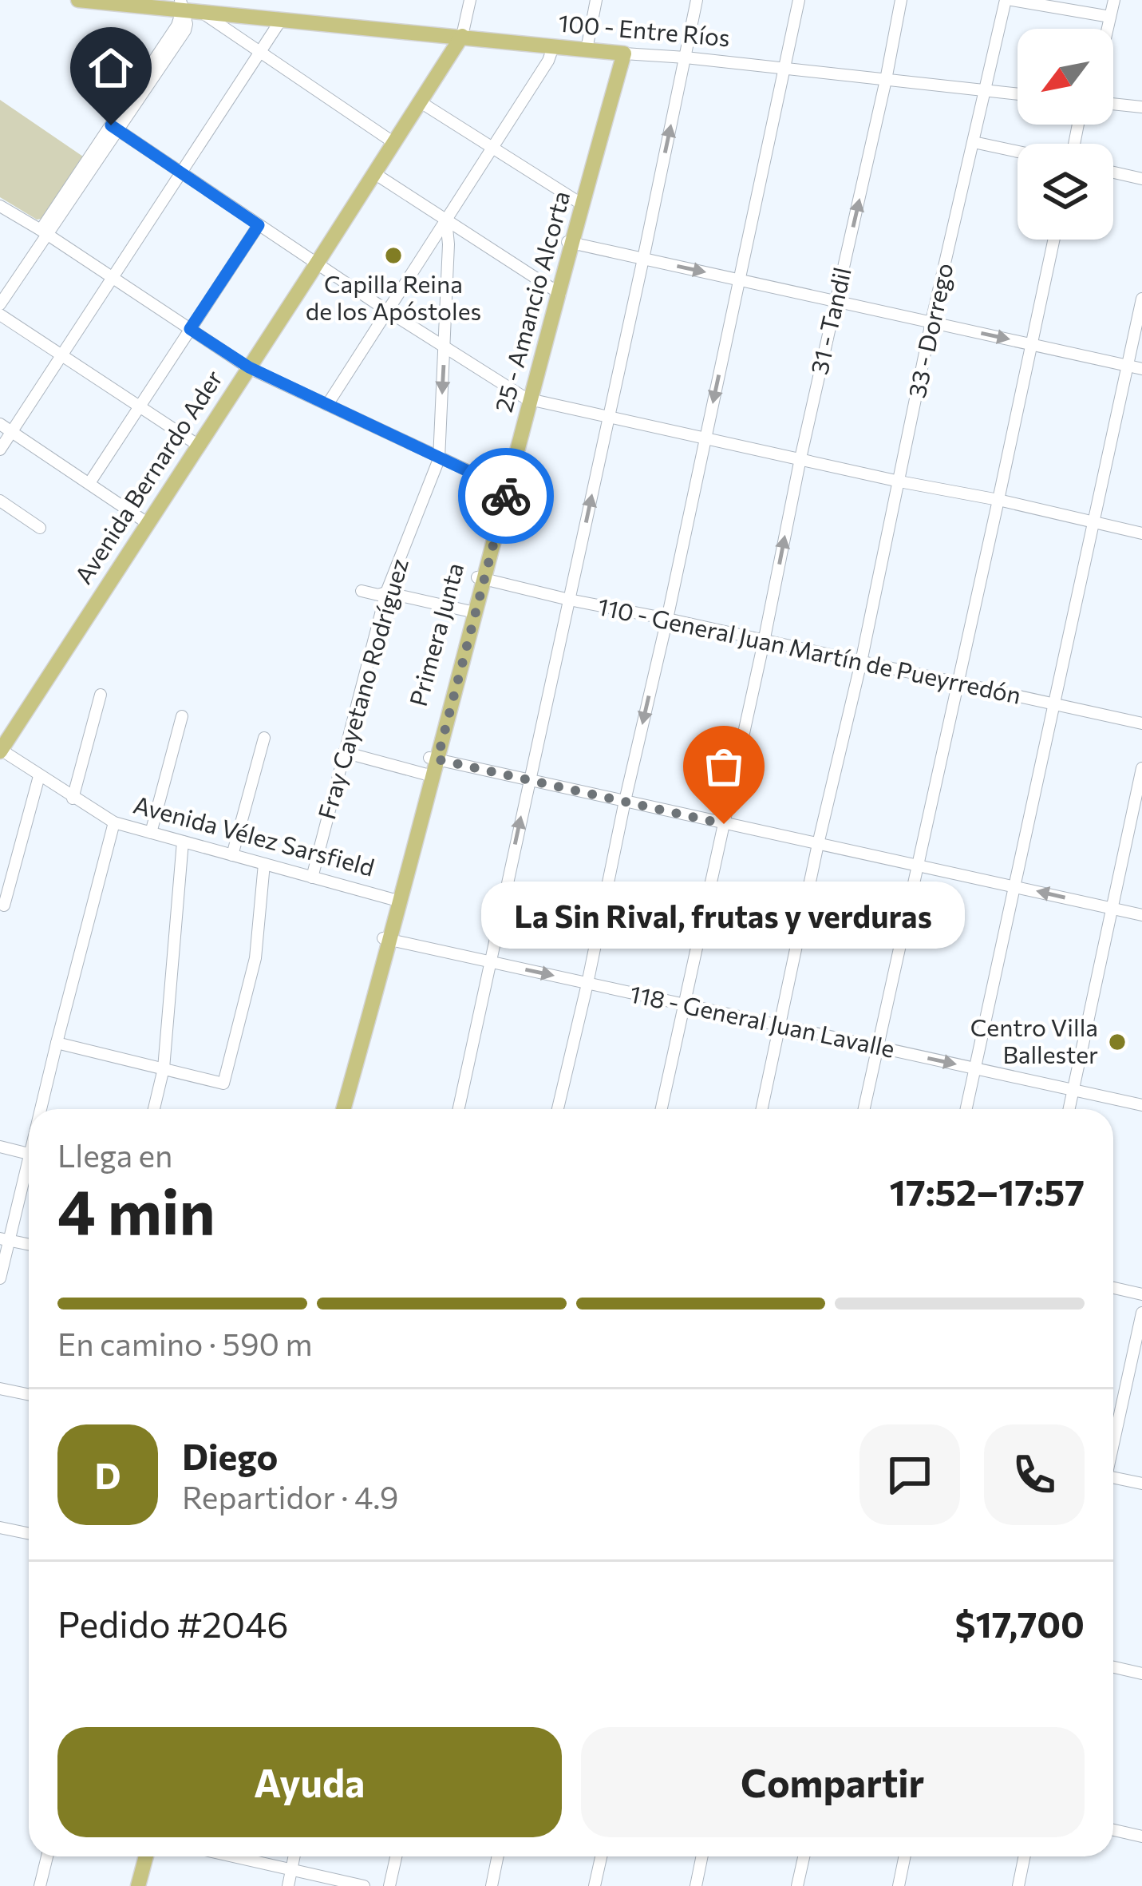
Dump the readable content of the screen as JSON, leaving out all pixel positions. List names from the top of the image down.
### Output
{
  "streets": {
    "main road": ["100 - Entre Ríos", "Avenida Bernardo Ader", "Primera Junta"],
    "street": [
      "31 - Tandil",
      "33 - Dorrego",
      "110 - General Juan Martín de Pueyrredón",
      "Fray Cayetano Rodríguez",
      "Avenida Vélez Sarsfield",
      "118 - General Juan Lavalle"
    ]
  },
  "crossings": [
    ["100 - Entre Ríos", "31 - Tandil"],
    ["100 - Entre Ríos", "33 - Dorrego"],
    ["100 - Entre Ríos", "Avenida Bernardo Ader"],
    ["100 - Entre Ríos", "Primera Junta"],
    ["31 - Tandil", "110 - General Juan Martín de Pueyrredón"],
    ["31 - Tandil", "118 - General Juan Lavalle"],
    ["33 - Dorrego", "110 - General Juan Martín de Pueyrredón"],
    ["33 - Dorrego", "118 - General Juan Lavalle"],
    ["Avenida Bernardo Ader", "Avenida Vélez Sarsfield"],
    ["Primera Junta", "110 - General Juan Martín de Pueyrredón"],
    ["Primera Junta", "Avenida Vélez Sarsfield"],
    ["Primera Junta", "118 - General Juan Lavalle"],
    ["Fray Cayetano Rodríguez", "Avenida Vélez Sarsfield"]
  ],
  "one_way": ["31 - Tandil"],
  "places": ["Capilla Reina de los Apóstoles", "La Sin Rival, frutas y verduras", "Centro Villa Ballester"],
  "north": "bottom left",
  "page": {
    "bubble": "La Sin Rival, frutas y verduras",
    "heading": ["4 min", "Llega en", "17:52–17:57"],
    "panel": [
      "Diego",
      "Repartidor · 4.9",
      "Pedido #2046",
      "$17,700"
    ],
    "bar": "En camino · 590 m",
    "round": "D",
    "buttons": ["Ayuda", "Compartir"]
  }
}
